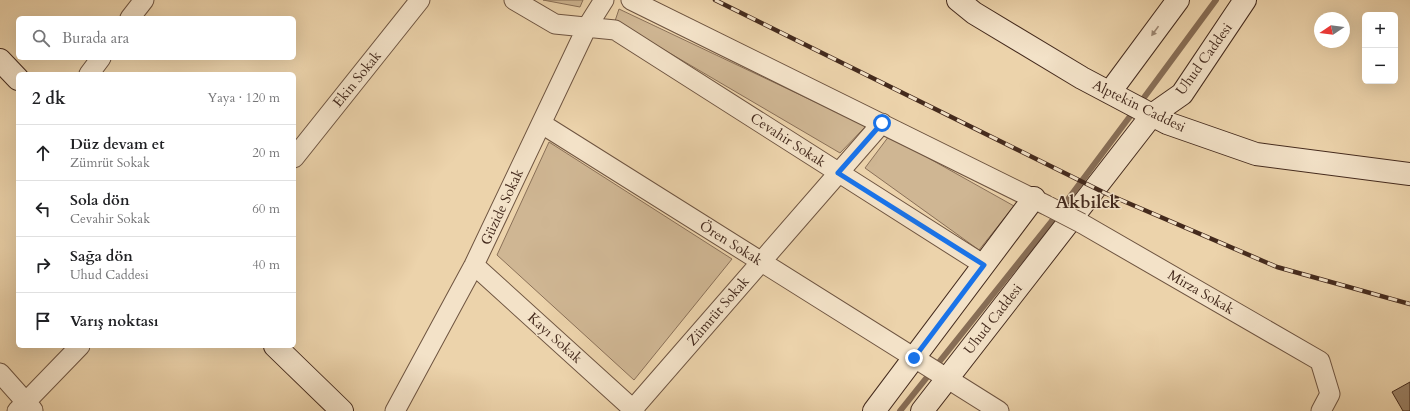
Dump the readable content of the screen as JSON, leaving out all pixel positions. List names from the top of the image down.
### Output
{
  "streets": {
    "street": [
      "Uhud Caddesi",
      "Ekin Sokak",
      "Alptekin Caddesi",
      "Cevahir Sokak",
      "Güzide Sokak",
      "Ören Sokak",
      "Mirza Sokak",
      "Zümrüt Sokak",
      "Kayı Sokak"
    ]
  },
  "crossings": [
    ["Uhud Caddesi", "Alptekin Caddesi"],
    ["Uhud Caddesi", "Ören Sokak"],
    ["Uhud Caddesi", "Mirza Sokak"],
    ["Cevahir Sokak", "Güzide Sokak"],
    ["Cevahir Sokak", "Zümrüt Sokak"],
    ["Güzide Sokak", "Ören Sokak"],
    ["Güzide Sokak", "Kayı Sokak"],
    ["Ören Sokak", "Zümrüt Sokak"],
    ["Mirza Sokak", "Zümrüt Sokak"],
    ["Zümrüt Sokak", "Kayı Sokak"]
  ],
  "districts": ["Akbilek"],
  "north": "left",
  "page": {
    "map_buttons": ["+", "−"],
    "search": "Burada ara",
    "heading": ["2 dk", "Yaya · 120 m"],
    "list": [
      ["Düz devam et", "Zümrüt Sokak", "20 m"],
      ["Sola dön", "Cevahir Sokak", "60 m"],
      ["Sağa dön", "Uhud Caddesi", "40 m"],
      "Varış noktası"
    ]
  }
}
